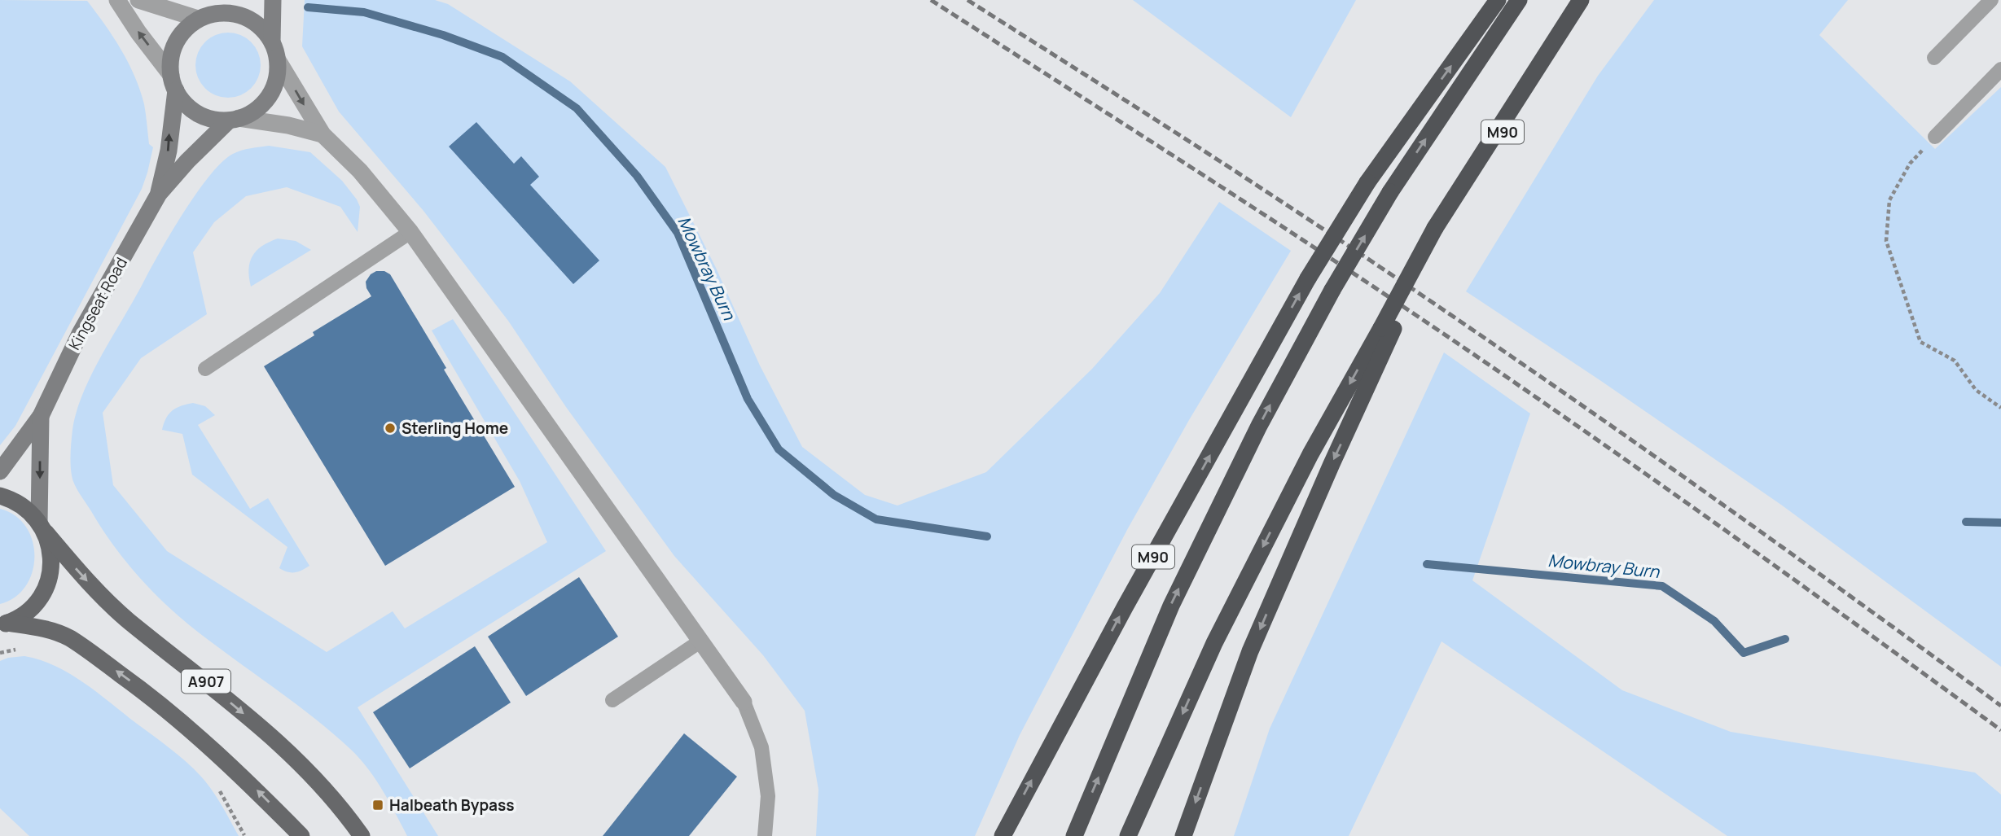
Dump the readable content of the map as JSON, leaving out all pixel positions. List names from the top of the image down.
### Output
{
  "streets": {
    "highway": ["M90"],
    "main road": ["Kingseat Road", "A907"]
  },
  "crossings": [
    ["Kingseat Road", "A907"]
  ],
  "water": ["Mowbray Burn"],
  "places": {
    "other": ["Sterling Home"],
    "transit": ["Halbeath Bypass"]
  }
}
